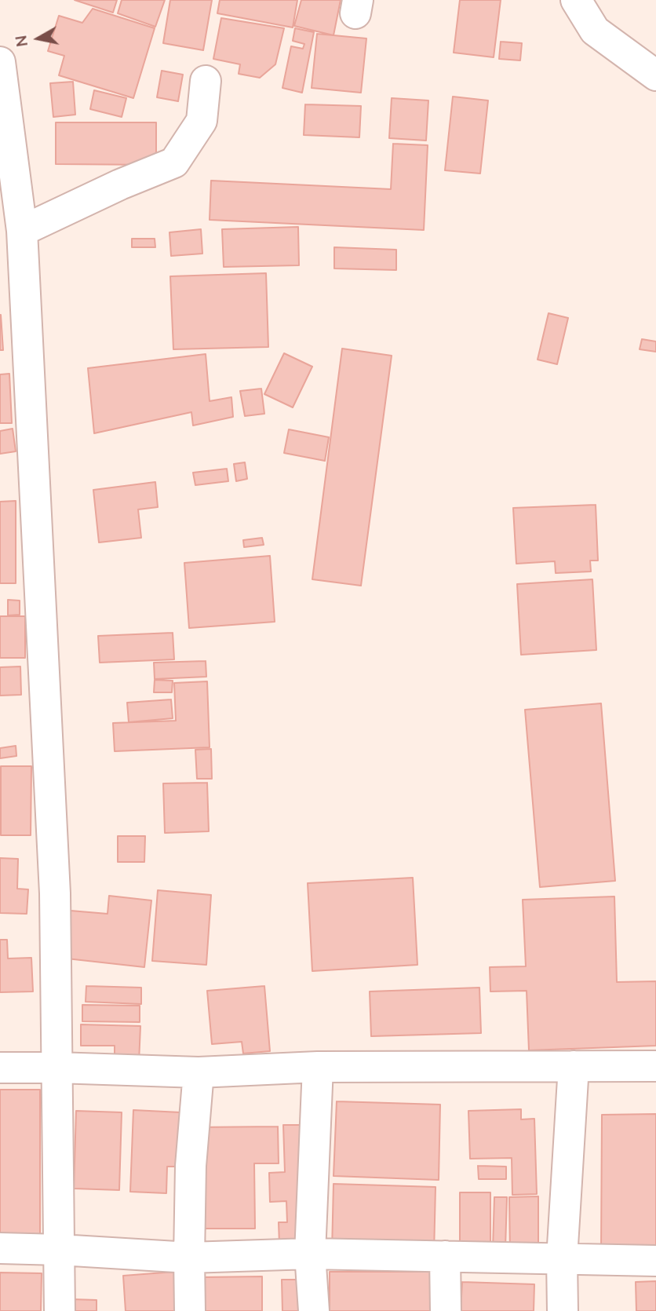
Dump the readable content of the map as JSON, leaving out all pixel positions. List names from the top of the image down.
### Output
{
  "north": "left"
}
